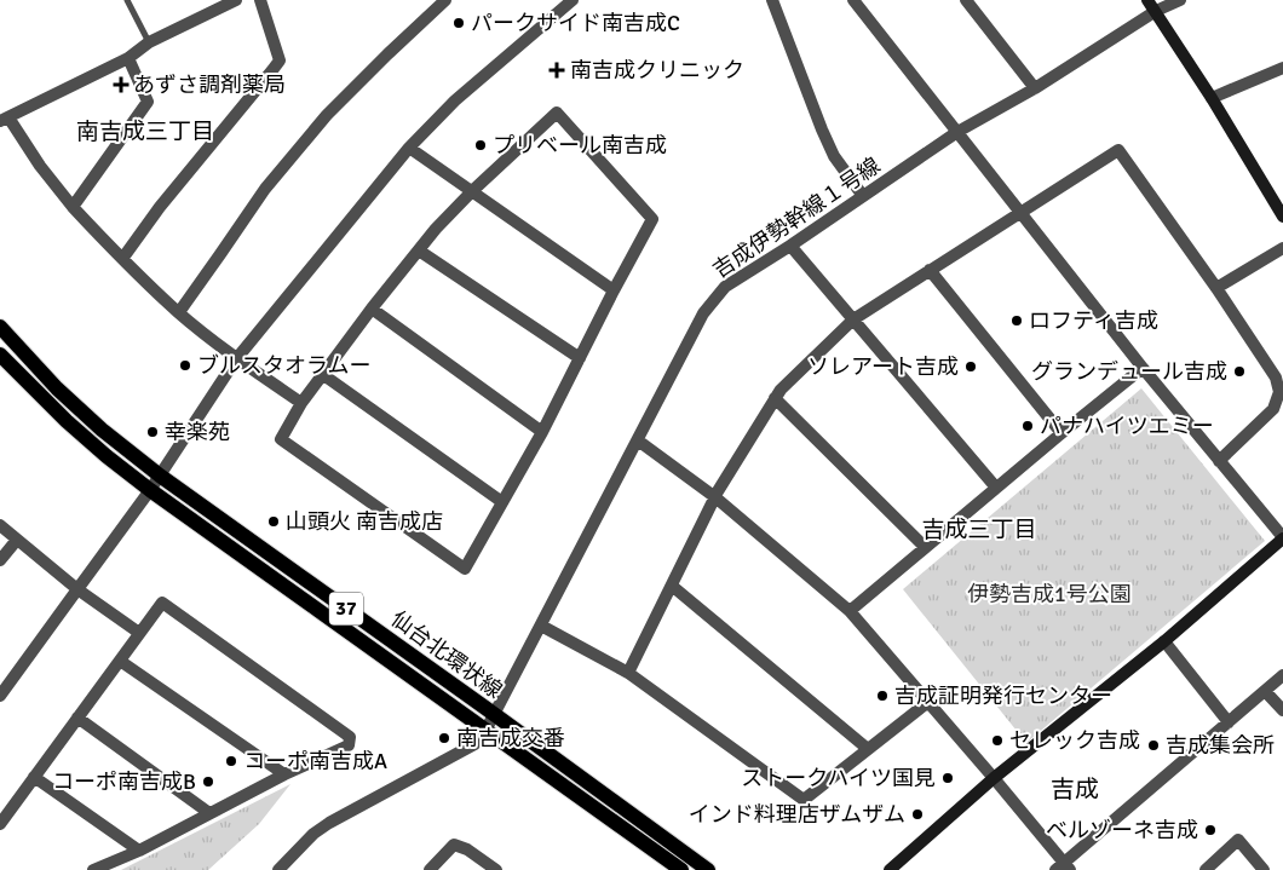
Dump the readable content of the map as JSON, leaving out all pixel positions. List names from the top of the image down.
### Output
{
  "streets": {
    "main road": ["37", "仙台北環状線"],
    "street": ["吉成伊勢幹線１号線"]
  },
  "crossings": [
    ["吉成伊勢幹線１号線", "仙台北環状線"]
  ],
  "districts": ["南吉成三丁目", "吉成三丁目", "吉成"],
  "parks": ["伊勢吉成1号公園"],
  "places": {
    "other": [
      "パークサイド南吉成C",
      "プリベール南吉成",
      "ロフティ吉成",
      "ブルスタオラムー",
      "ソレアート吉成",
      "グランデュール吉成",
      "パナハイツエミー",
      "幸楽苑",
      "山頭火 南吉成店",
      "吉成証明発行センター",
      "南吉成交番",
      "セレック吉成",
      "吉成集会所",
      "コーポ南吉成A",
      "ストークハイツ国見",
      "コーポ南吉成B",
      "インド料理店ザムザム",
      "ベルゾーネ吉成"
    ],
    "health": ["南吉成クリニック", "あずさ調剤薬局"]
  }
}
